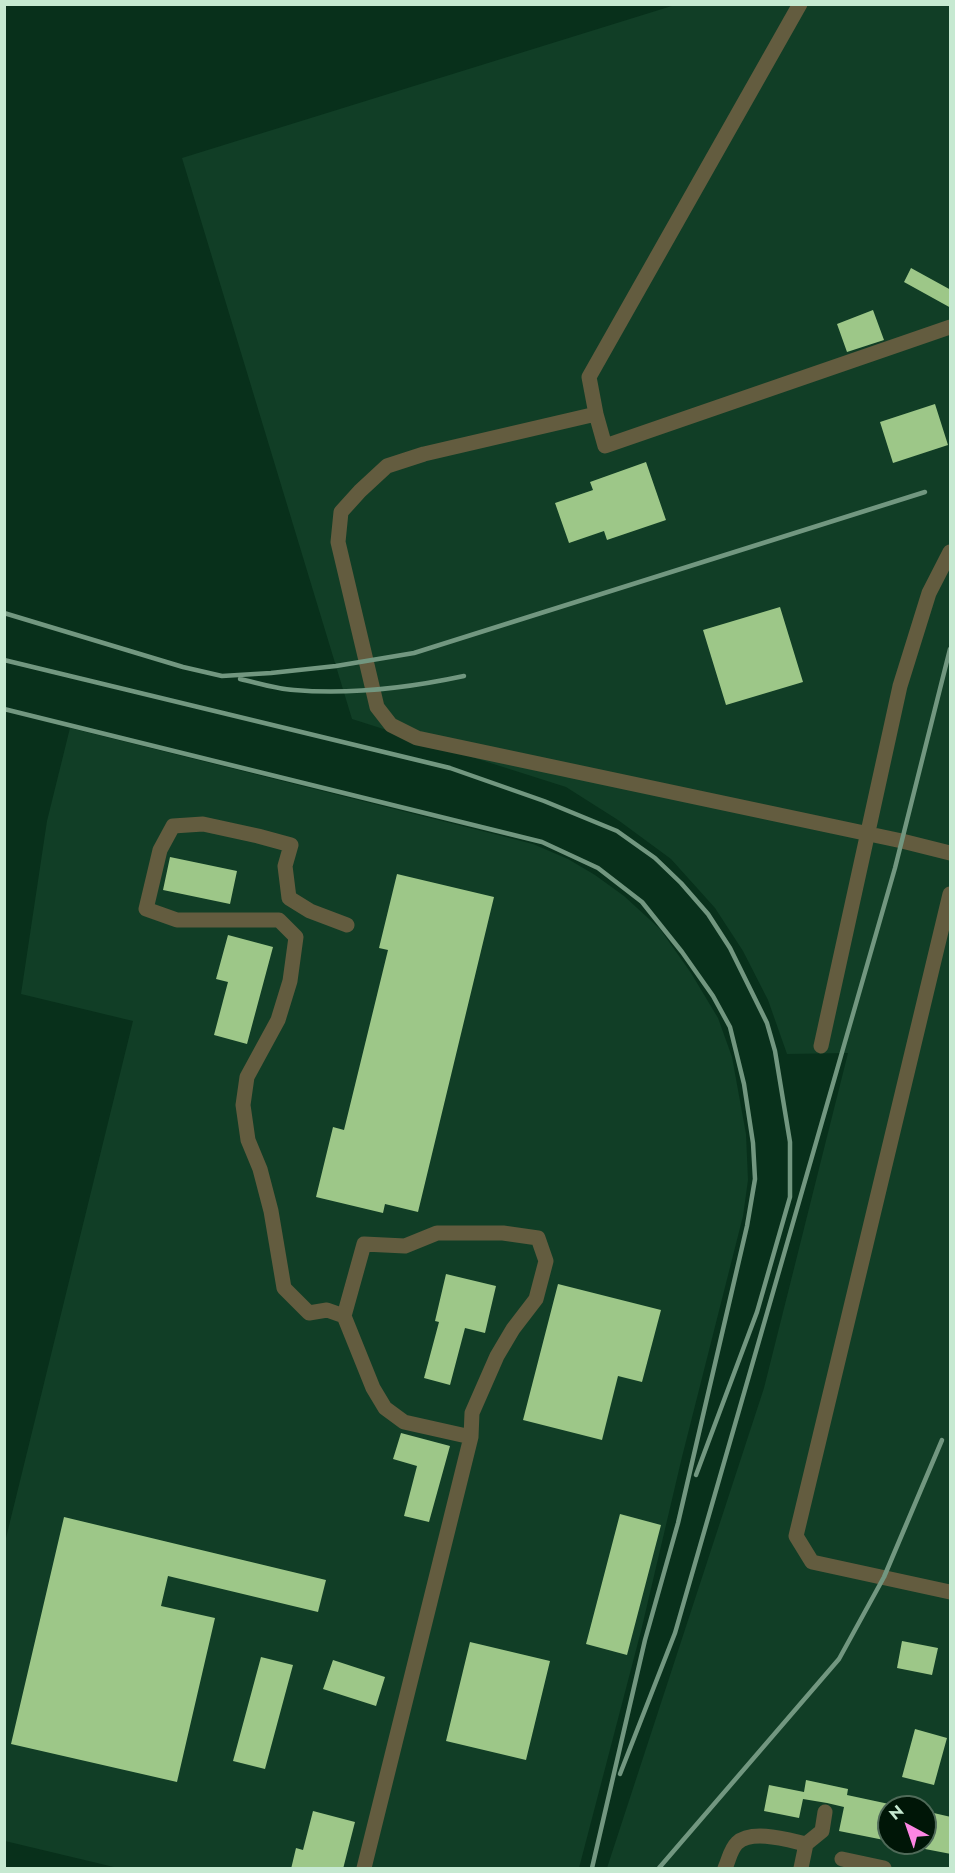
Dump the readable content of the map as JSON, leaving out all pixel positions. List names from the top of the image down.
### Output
{
  "north": "top left"
}
